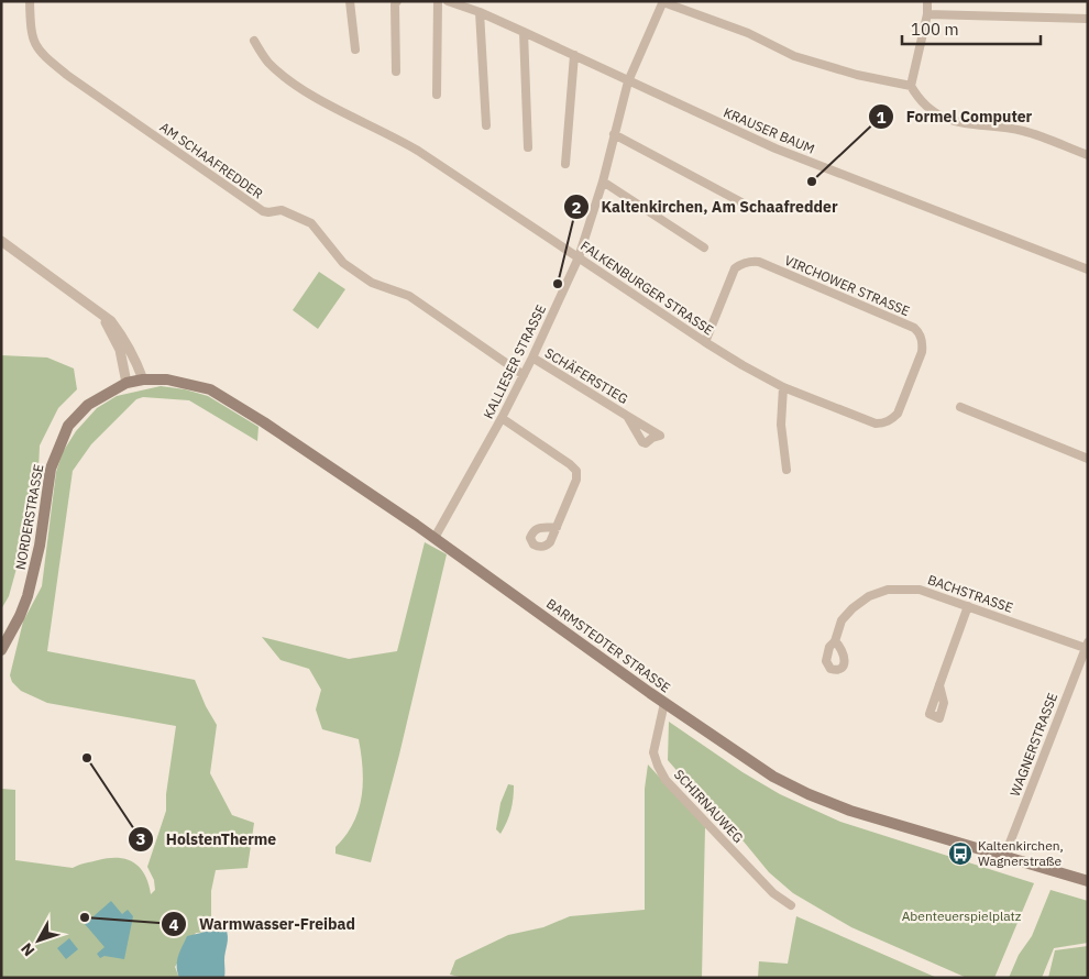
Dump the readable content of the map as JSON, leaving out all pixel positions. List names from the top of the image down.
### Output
{
  "streets": {
    "main road": ["NORDERSTRASSE", "BARMSTEDTER STRASSE"],
    "street": [
      "KRAUSER BAUM",
      "AM SCHAAFREDDER",
      "VIRCHOWER STRASSE",
      "FALKENBURGER STRASSE",
      "KALLIESER STRASSE",
      "SCHÄFERSTIEG",
      "BACHSTRASSE",
      "WAGNERSTRASSE",
      "SCHIRNAUWEG"
    ]
  },
  "crossings": [
    ["KRAUSER BAUM", "KALLIESER STRASSE"],
    ["AM SCHAAFREDDER", "KALLIESER STRASSE"],
    ["VIRCHOWER STRASSE", "FALKENBURGER STRASSE"],
    ["FALKENBURGER STRASSE", "KALLIESER STRASSE"],
    ["KALLIESER STRASSE", "SCHÄFERSTIEG"],
    ["KALLIESER STRASSE", "BARMSTEDTER STRASSE"],
    ["NORDERSTRASSE", "BARMSTEDTER STRASSE"],
    ["BACHSTRASSE", "WAGNERSTRASSE"],
    ["BARMSTEDTER STRASSE", "WAGNERSTRASSE"],
    ["BARMSTEDTER STRASSE", "SCHIRNAUWEG"]
  ],
  "parks": ["Abenteuerspielplatz"],
  "places": {
    "other": [
      "Formel Computer",
      "Kaltenkirchen, Am Schaafredder",
      "HolstenTherme",
      "Warmwasser-Freibad"
    ],
    "bus stop": ["Kaltenkirchen, Wagnerstraße"]
  },
  "scale_bar": "100 m",
  "north": "bottom left"
}
